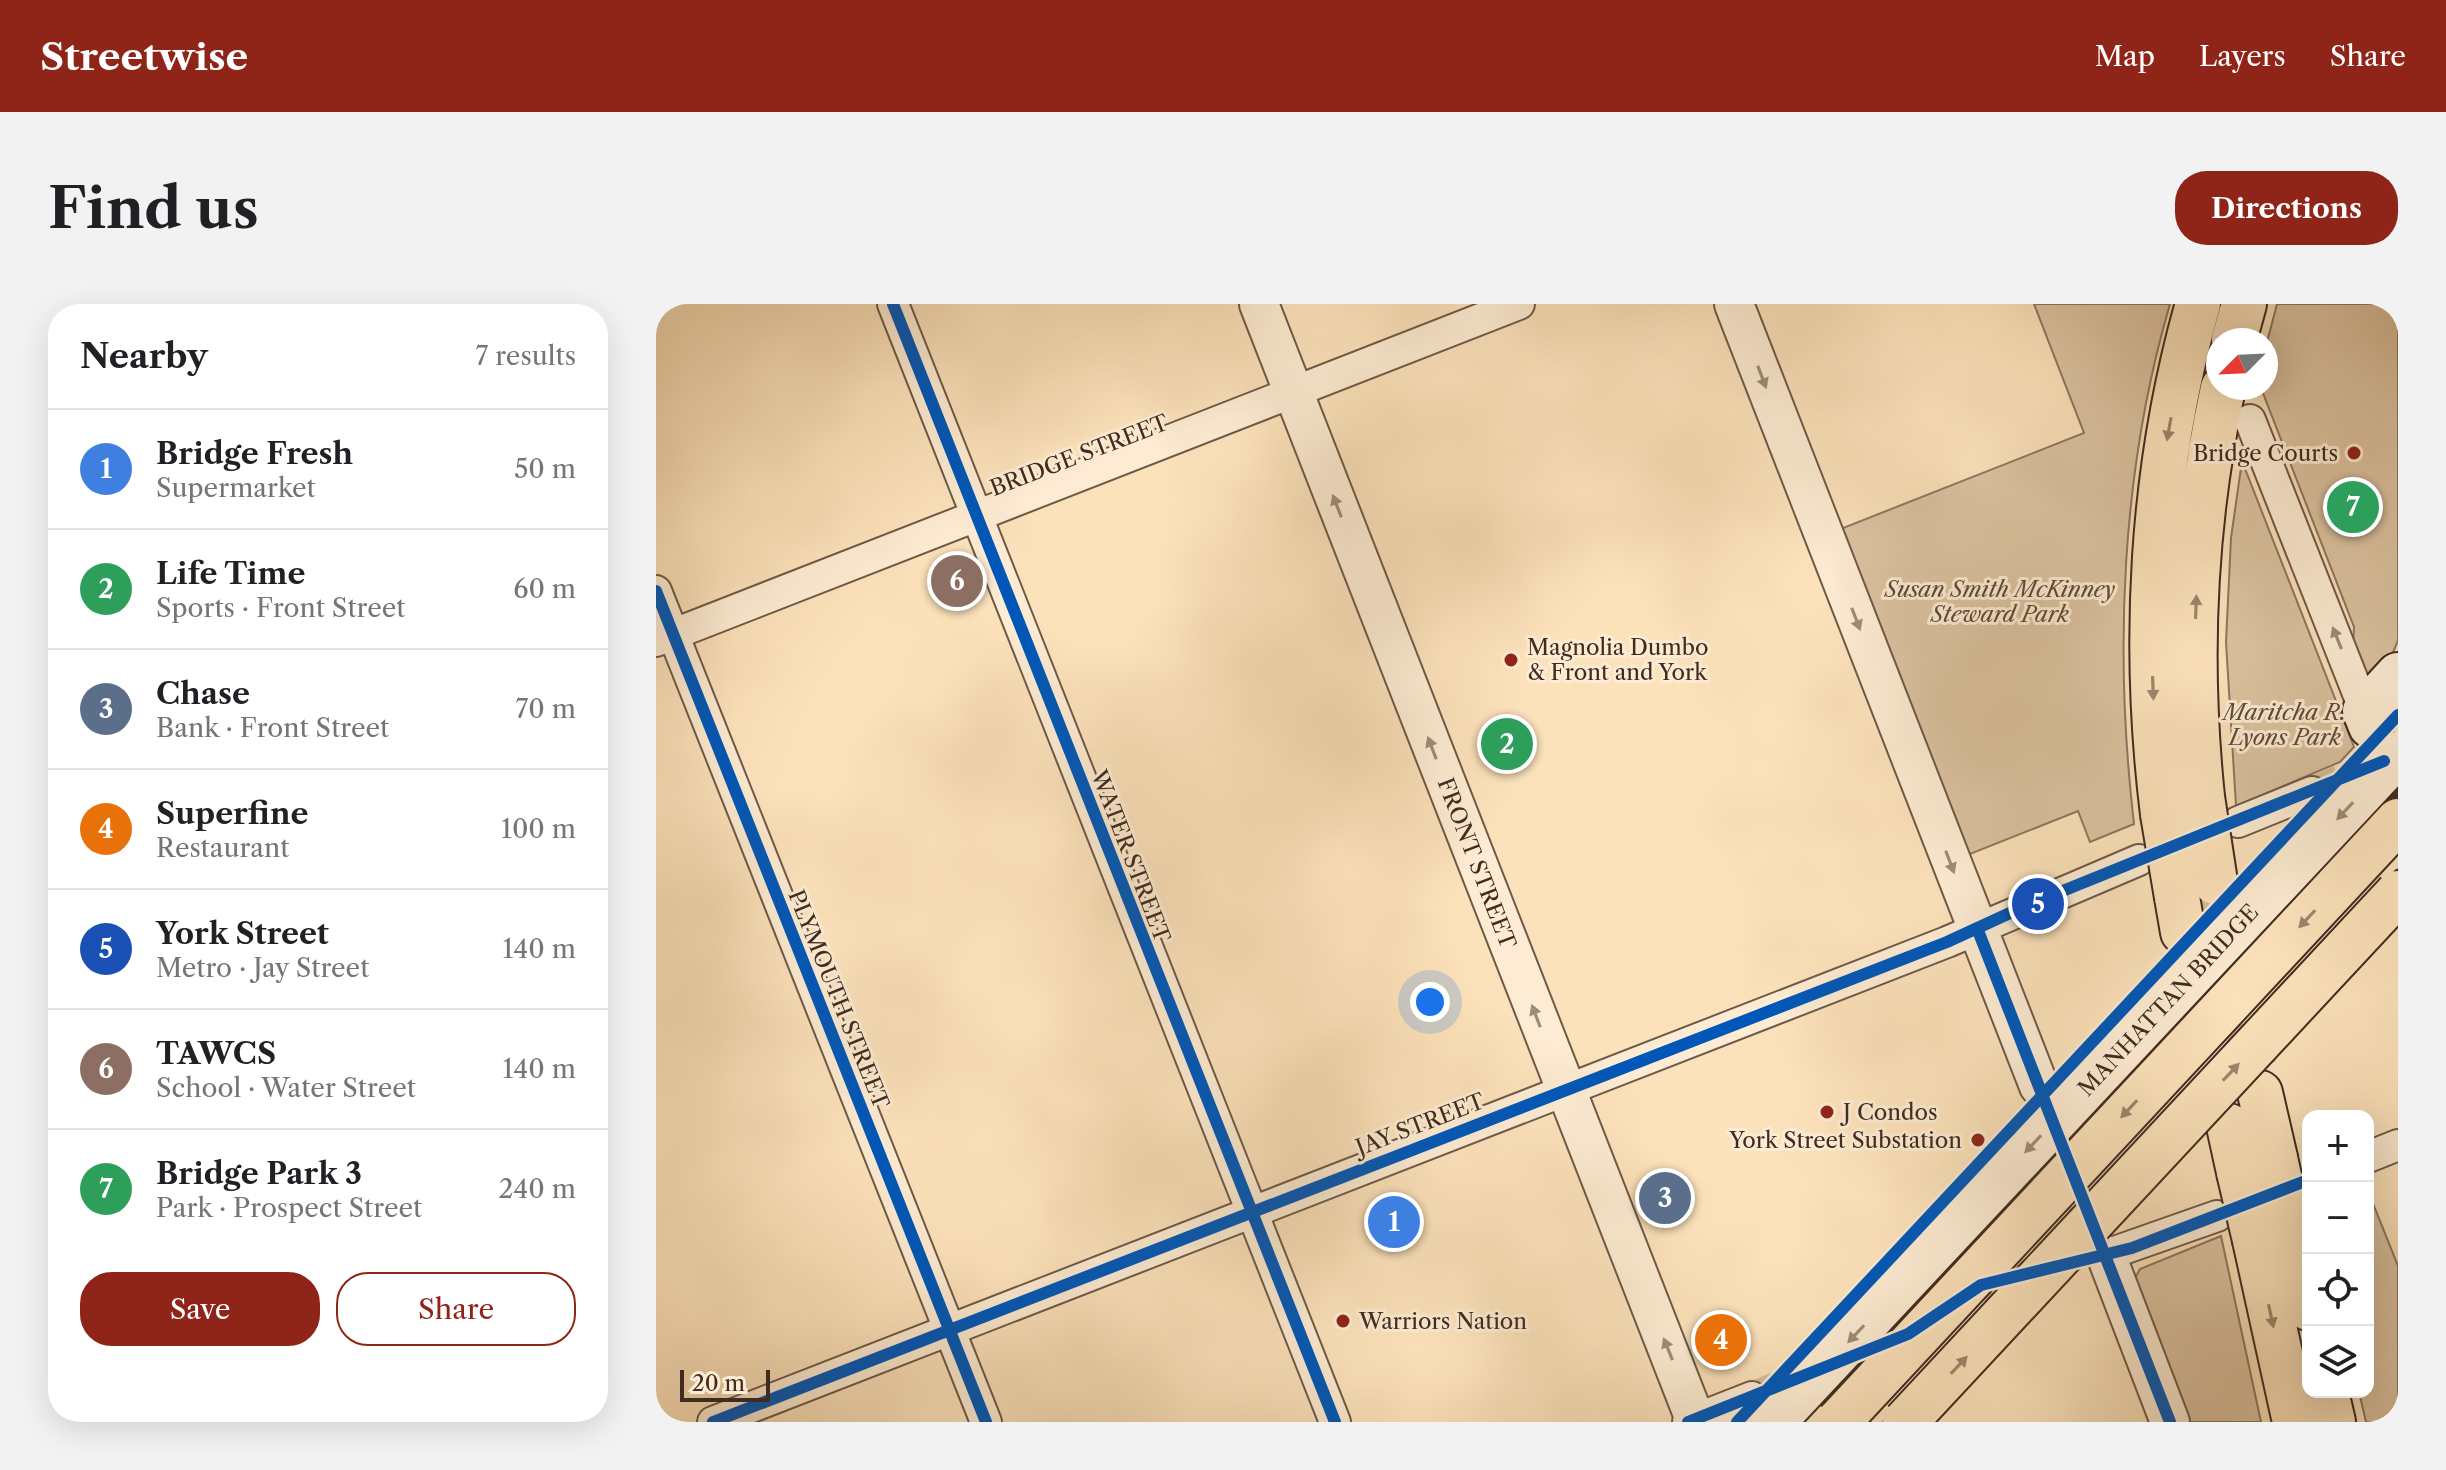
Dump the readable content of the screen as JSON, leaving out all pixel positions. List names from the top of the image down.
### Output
{
  "streets": {
    "main road": ["MANHATTAN BRIDGE"],
    "street": [
      "BRIDGE STREET",
      "WATER STREET",
      "FRONT STREET",
      "PLYMOUTH STREET",
      "JAY STREET"
    ]
  },
  "crossings": [
    ["BRIDGE STREET", "WATER STREET"],
    ["BRIDGE STREET", "FRONT STREET"],
    ["BRIDGE STREET", "PLYMOUTH STREET"],
    ["WATER STREET", "JAY STREET"],
    ["FRONT STREET", "JAY STREET"],
    ["PLYMOUTH STREET", "JAY STREET"]
  ],
  "one_way": ["FRONT STREET"],
  "parks": ["Susan Smith McKinney Steward Park", "Maritcha R. Lyons Park"],
  "places": [
    "Bridge Courts",
    "Magnolia Dumbo & Front and York",
    "J Condos",
    "York Street Substation",
    "Warriors Nation"
  ],
  "scale_bar": "20 m",
  "north": "bottom left",
  "page": {
    "header": "Streetwise",
    "nav": ["Map", "Layers", "Share"],
    "buttons": [
      "Directions",
      ["Save", "Share"]
    ],
    "title": "Find us",
    "heading": ["Nearby", "7 results"],
    "list": [
      {
        "mark": "1",
        "name": "Bridge Fresh",
        "note": "Supermarket",
        "value": "50 m"
      },
      {
        "mark": "2",
        "name": "Life Time",
        "note": "Sports · Front Street",
        "value": "60 m"
      },
      {
        "mark": "3",
        "name": "Chase",
        "note": "Bank · Front Street",
        "value": "70 m"
      },
      {
        "mark": "4",
        "name": "Superfine",
        "note": "Restaurant",
        "value": "100 m"
      },
      {
        "mark": "5",
        "name": "York Street",
        "note": "Metro · Jay Street",
        "value": "140 m"
      },
      {
        "mark": "6",
        "name": "TAWCS",
        "note": "School · Water Street",
        "value": "140 m"
      },
      {
        "mark": "7",
        "name": "Bridge Park 3",
        "note": "Park · Prospect Street",
        "value": "240 m"
      }
    ],
    "pins": [
      "7",
      "6",
      "2",
      "5",
      "3",
      "1",
      "4"
    ],
    "map_buttons": ["+", "−"],
    "scale": "20 m"
  }
}
